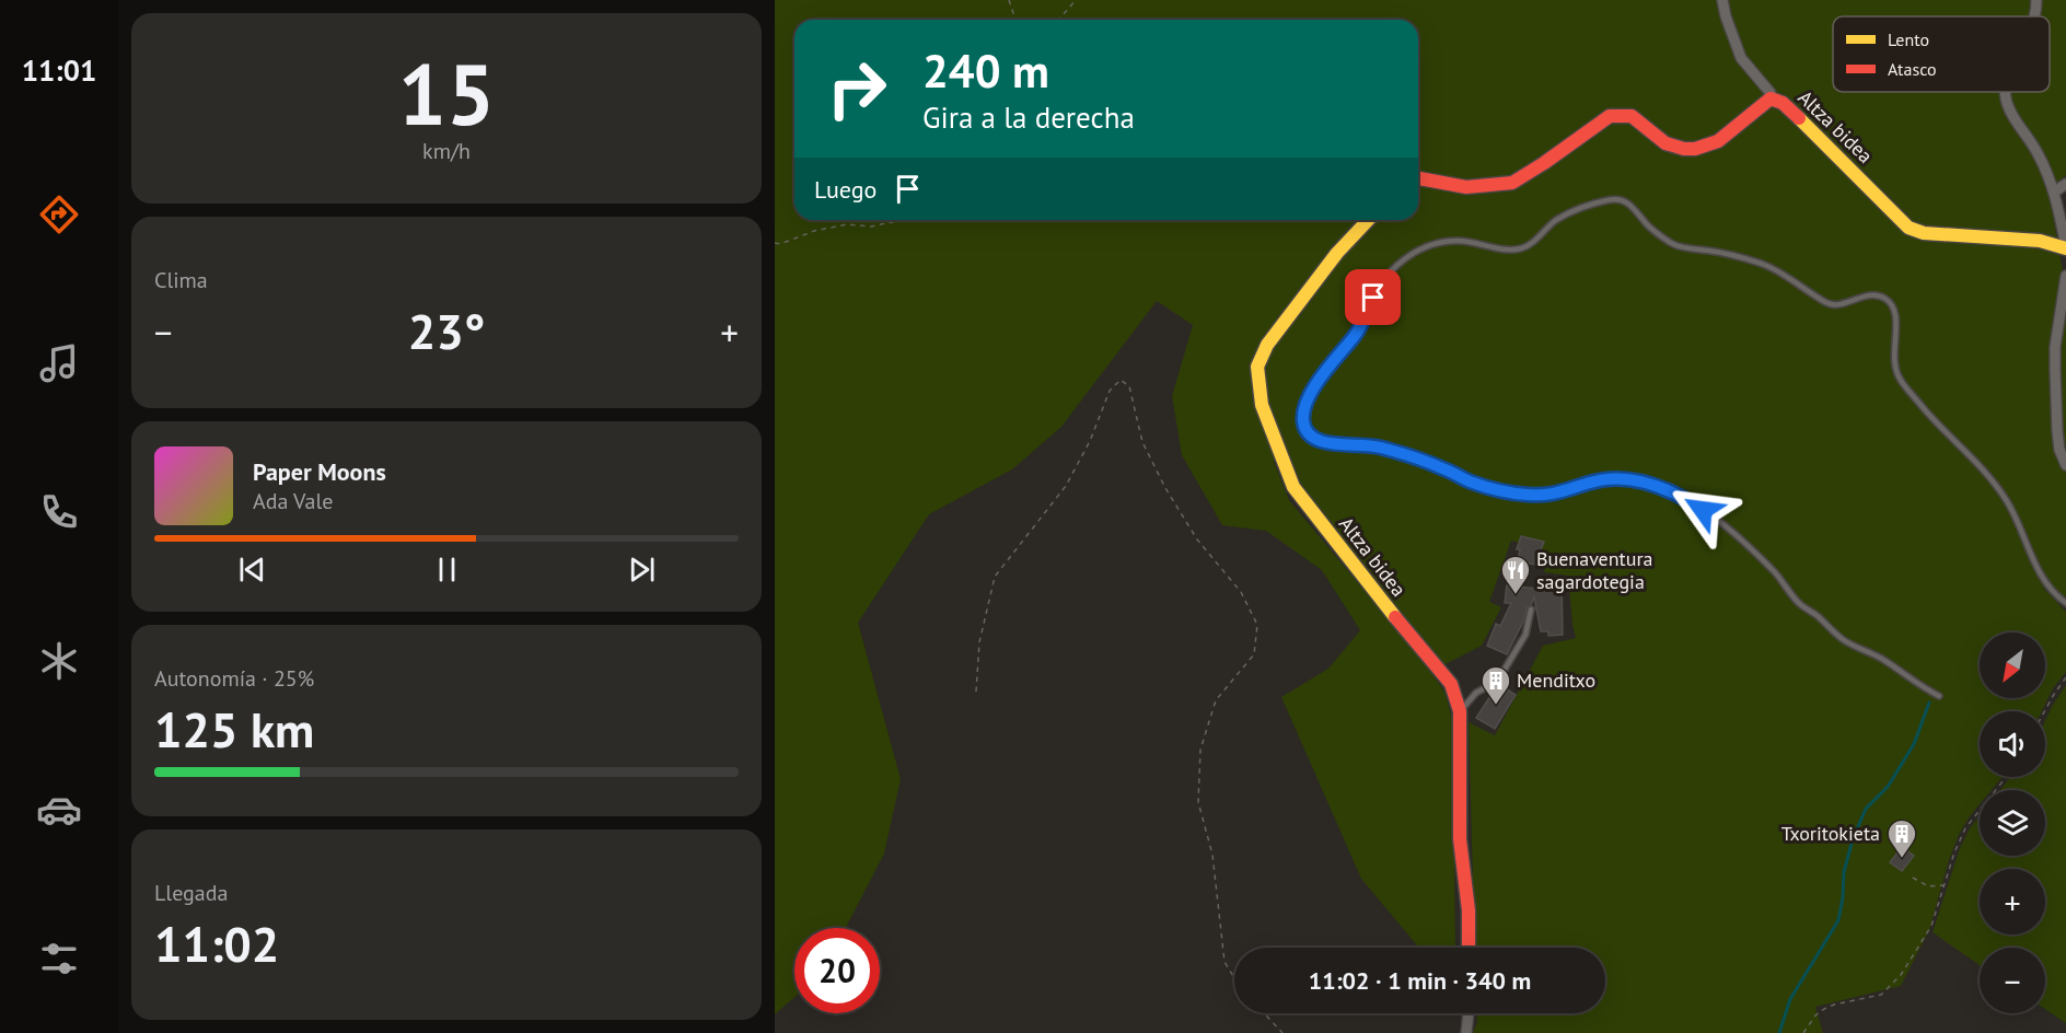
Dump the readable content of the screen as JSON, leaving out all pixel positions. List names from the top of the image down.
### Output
{
  "streets": {
    "street": ["Altza bidea"]
  },
  "places": {
    "restaurant": ["Buenaventura sagardotegia"],
    "building": ["Menditxo", "Txoritokieta"]
  },
  "legend": ["Lento", "Atasco"],
  "north": "bottom left",
  "page": {
    "tabs": "11:01",
    "tile": [
      ["15", "km/h"],
      "Clima",
      ["Autonomía · 25%", "125 km"],
      ["Llegada", "11:02"]
    ],
    "turn": ["240 m", "Gira a la derecha"],
    "then": "Luego",
    "heat": ["−", "23°", "+"],
    "song": ["Paper Moons", "Ada Vale"],
    "map_buttons": ["+", "−"],
    "limit": "20",
    "trip": "11:02 · 1 min · 340 m"
  }
}
